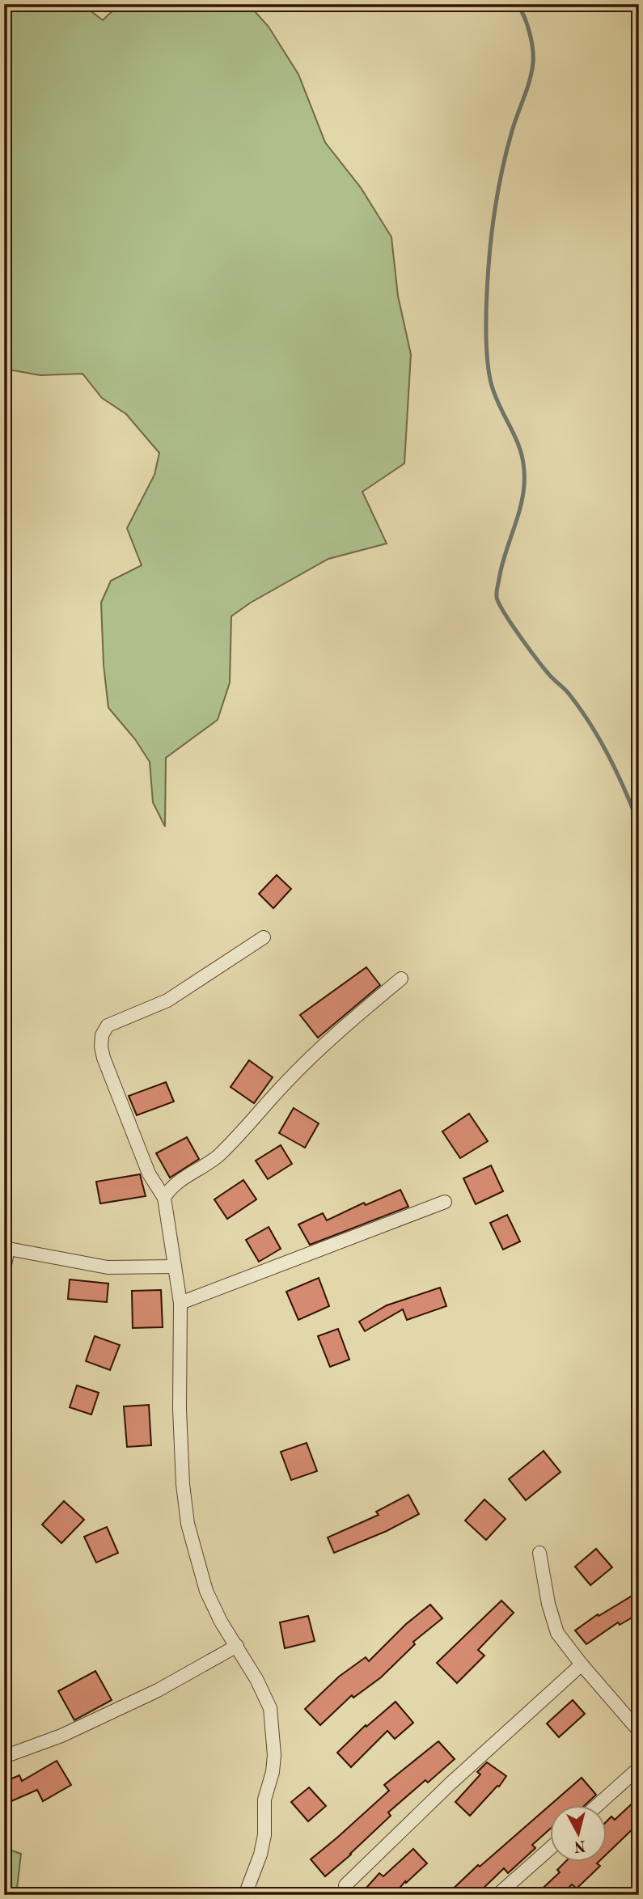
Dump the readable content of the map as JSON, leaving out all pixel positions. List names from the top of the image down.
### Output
{
  "north": "bottom"
}
